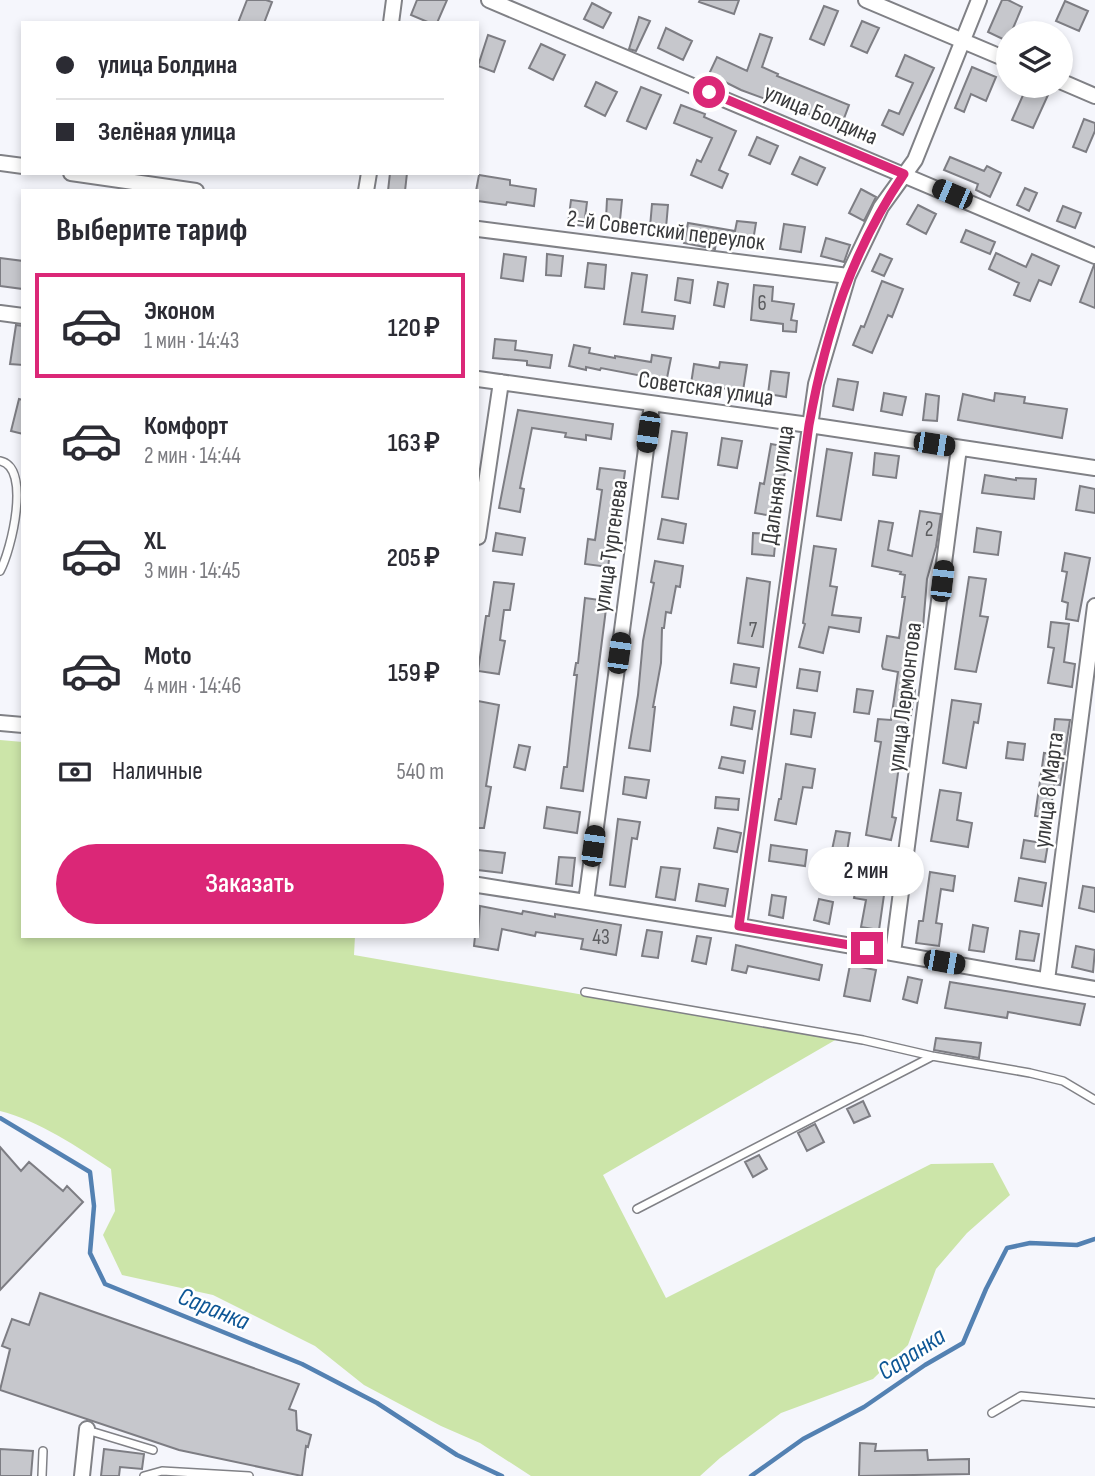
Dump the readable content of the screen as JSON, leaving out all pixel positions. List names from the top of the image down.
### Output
{
  "streets": {
    "street": [
      "улица Болдина",
      "2-й Советский переулок",
      "Советская улица",
      "Дальняя улица",
      "улица Тургенева",
      "улица Лермонтова",
      "улица 8 Марта"
    ]
  },
  "crossings": [
    ["улица Болдина", "Дальняя улица"],
    ["2-й Советский переулок", "Дальняя улица"],
    ["Советская улица", "Дальняя улица"],
    ["Советская улица", "улица Тургенева"],
    ["Советская улица", "улица Лермонтова"]
  ],
  "water": ["Саранка"],
  "house_numbers": [
    "6",
    "2",
    "7",
    "43"
  ],
  "page": {
    "banner": ["улица Болдина", "Зелёная улица"],
    "heading": "Выберите тариф",
    "list": [
      {
        "name": "Эконом",
        "note": "1 мин · 14:43",
        "value": "120 ₽"
      },
      {
        "name": "Комфорт",
        "note": "2 мин · 14:44",
        "value": "163 ₽"
      },
      {
        "name": "XL",
        "note": "3 мин · 14:45",
        "value": "205 ₽"
      },
      {
        "name": "Moto",
        "note": "4 мин · 14:46",
        "value": "159 ₽"
      }
    ],
    "pay": ["Наличные", "540 m"],
    "buttons": "Заказать",
    "bubble": "2 мин"
  }
}
